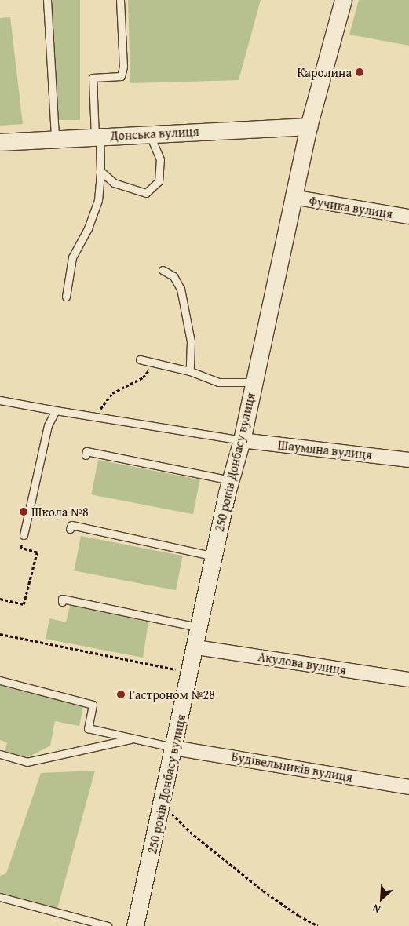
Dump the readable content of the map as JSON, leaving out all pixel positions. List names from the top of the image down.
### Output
{
  "streets": {
    "street": [
      "Донська вулиця",
      "Фучика вулиця",
      "Шаумяна вулиця",
      "250 років Донбасу вулиця",
      "Акулова вулиця",
      "Будівельників вулиця"
    ]
  },
  "crossings": [
    ["Донська вулиця", "250 років Донбасу вулиця"],
    ["Фучика вулиця", "250 років Донбасу вулиця"],
    ["Шаумяна вулиця", "250 років Донбасу вулиця"],
    ["250 років Донбасу вулиця", "Акулова вулиця"],
    ["250 років Донбасу вулиця", "Будівельників вулиця"]
  ],
  "places": ["Каролина", "Школа №8", "Гастроном №28"],
  "north": "bottom left"
}
